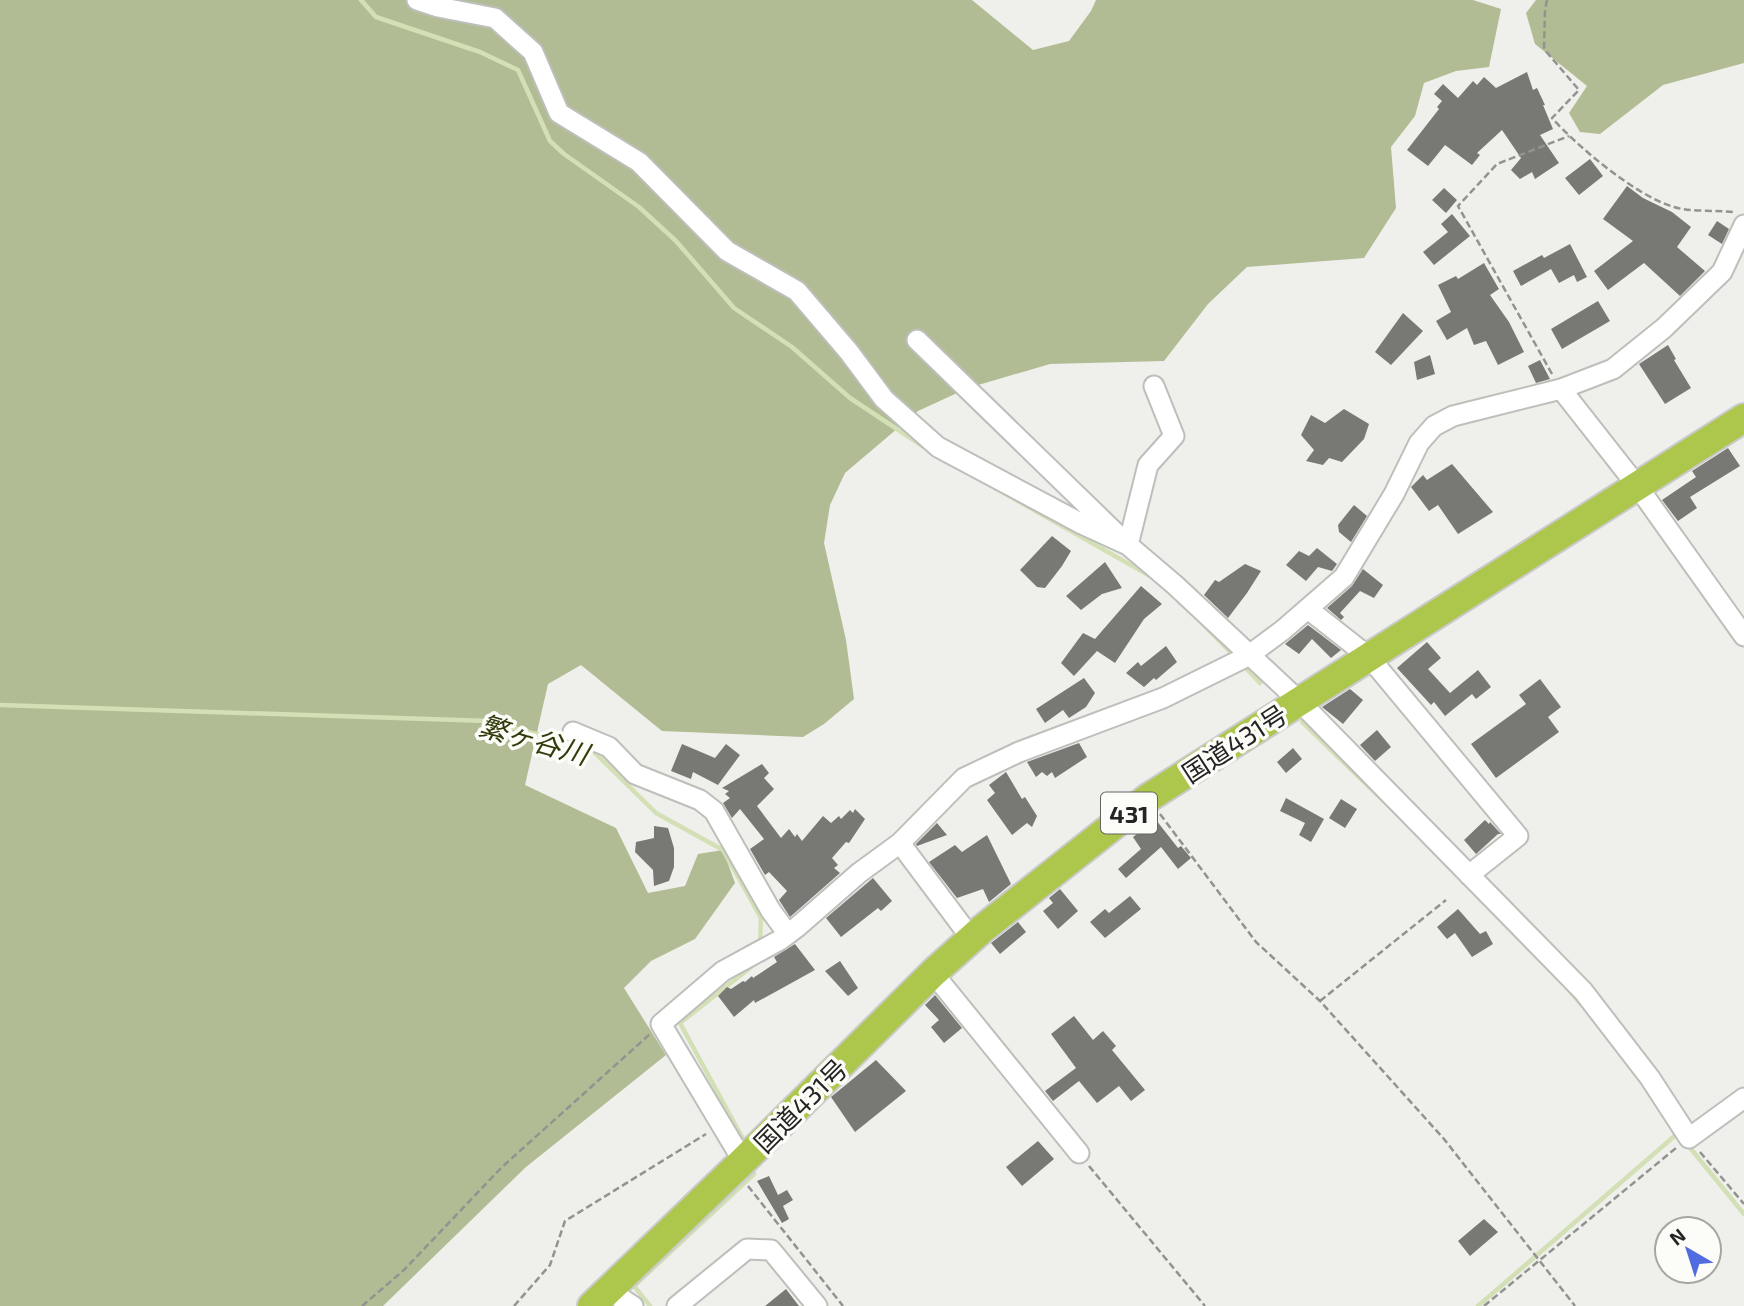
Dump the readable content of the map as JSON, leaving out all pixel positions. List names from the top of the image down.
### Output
{
  "streets": {
    "highway": ["国道431号", "431"]
  },
  "water": ["繁ヶ谷川"],
  "north": "top left"
}
